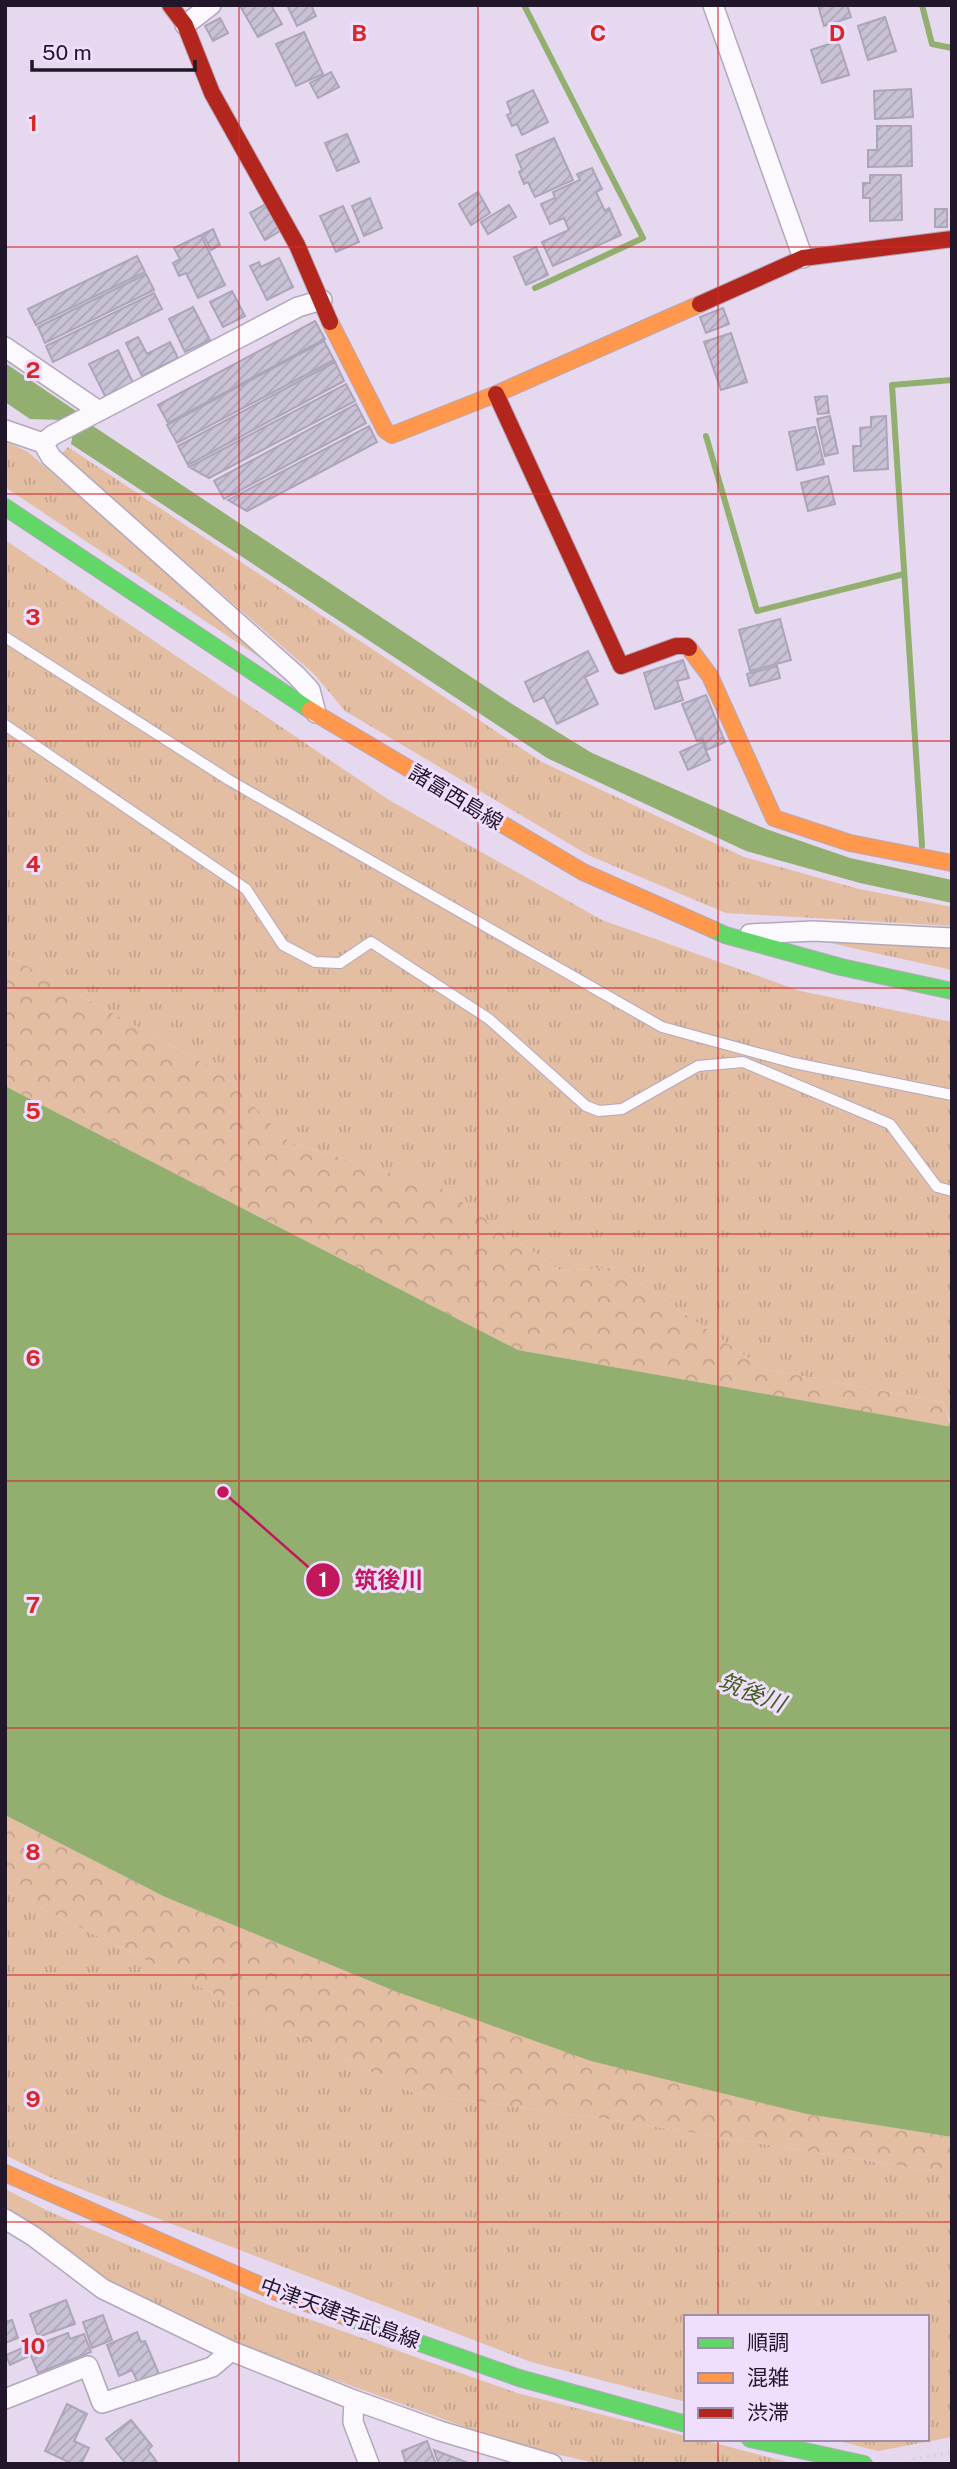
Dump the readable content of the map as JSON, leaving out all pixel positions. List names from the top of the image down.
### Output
{
  "streets": {
    "main road": ["諸富西島線", "中津天建寺武島線"]
  },
  "water": ["筑後川"],
  "places": ["筑後川"],
  "legend": ["順調", "混雑", "渋滞"],
  "scale_bar": "50 m",
  "grid": {
    "columns": ["B", "C", "D"],
    "rows": [
      "1",
      "2",
      "3",
      "4",
      "5",
      "6",
      "7",
      "8",
      "9",
      "10"
    ]
  }
}
